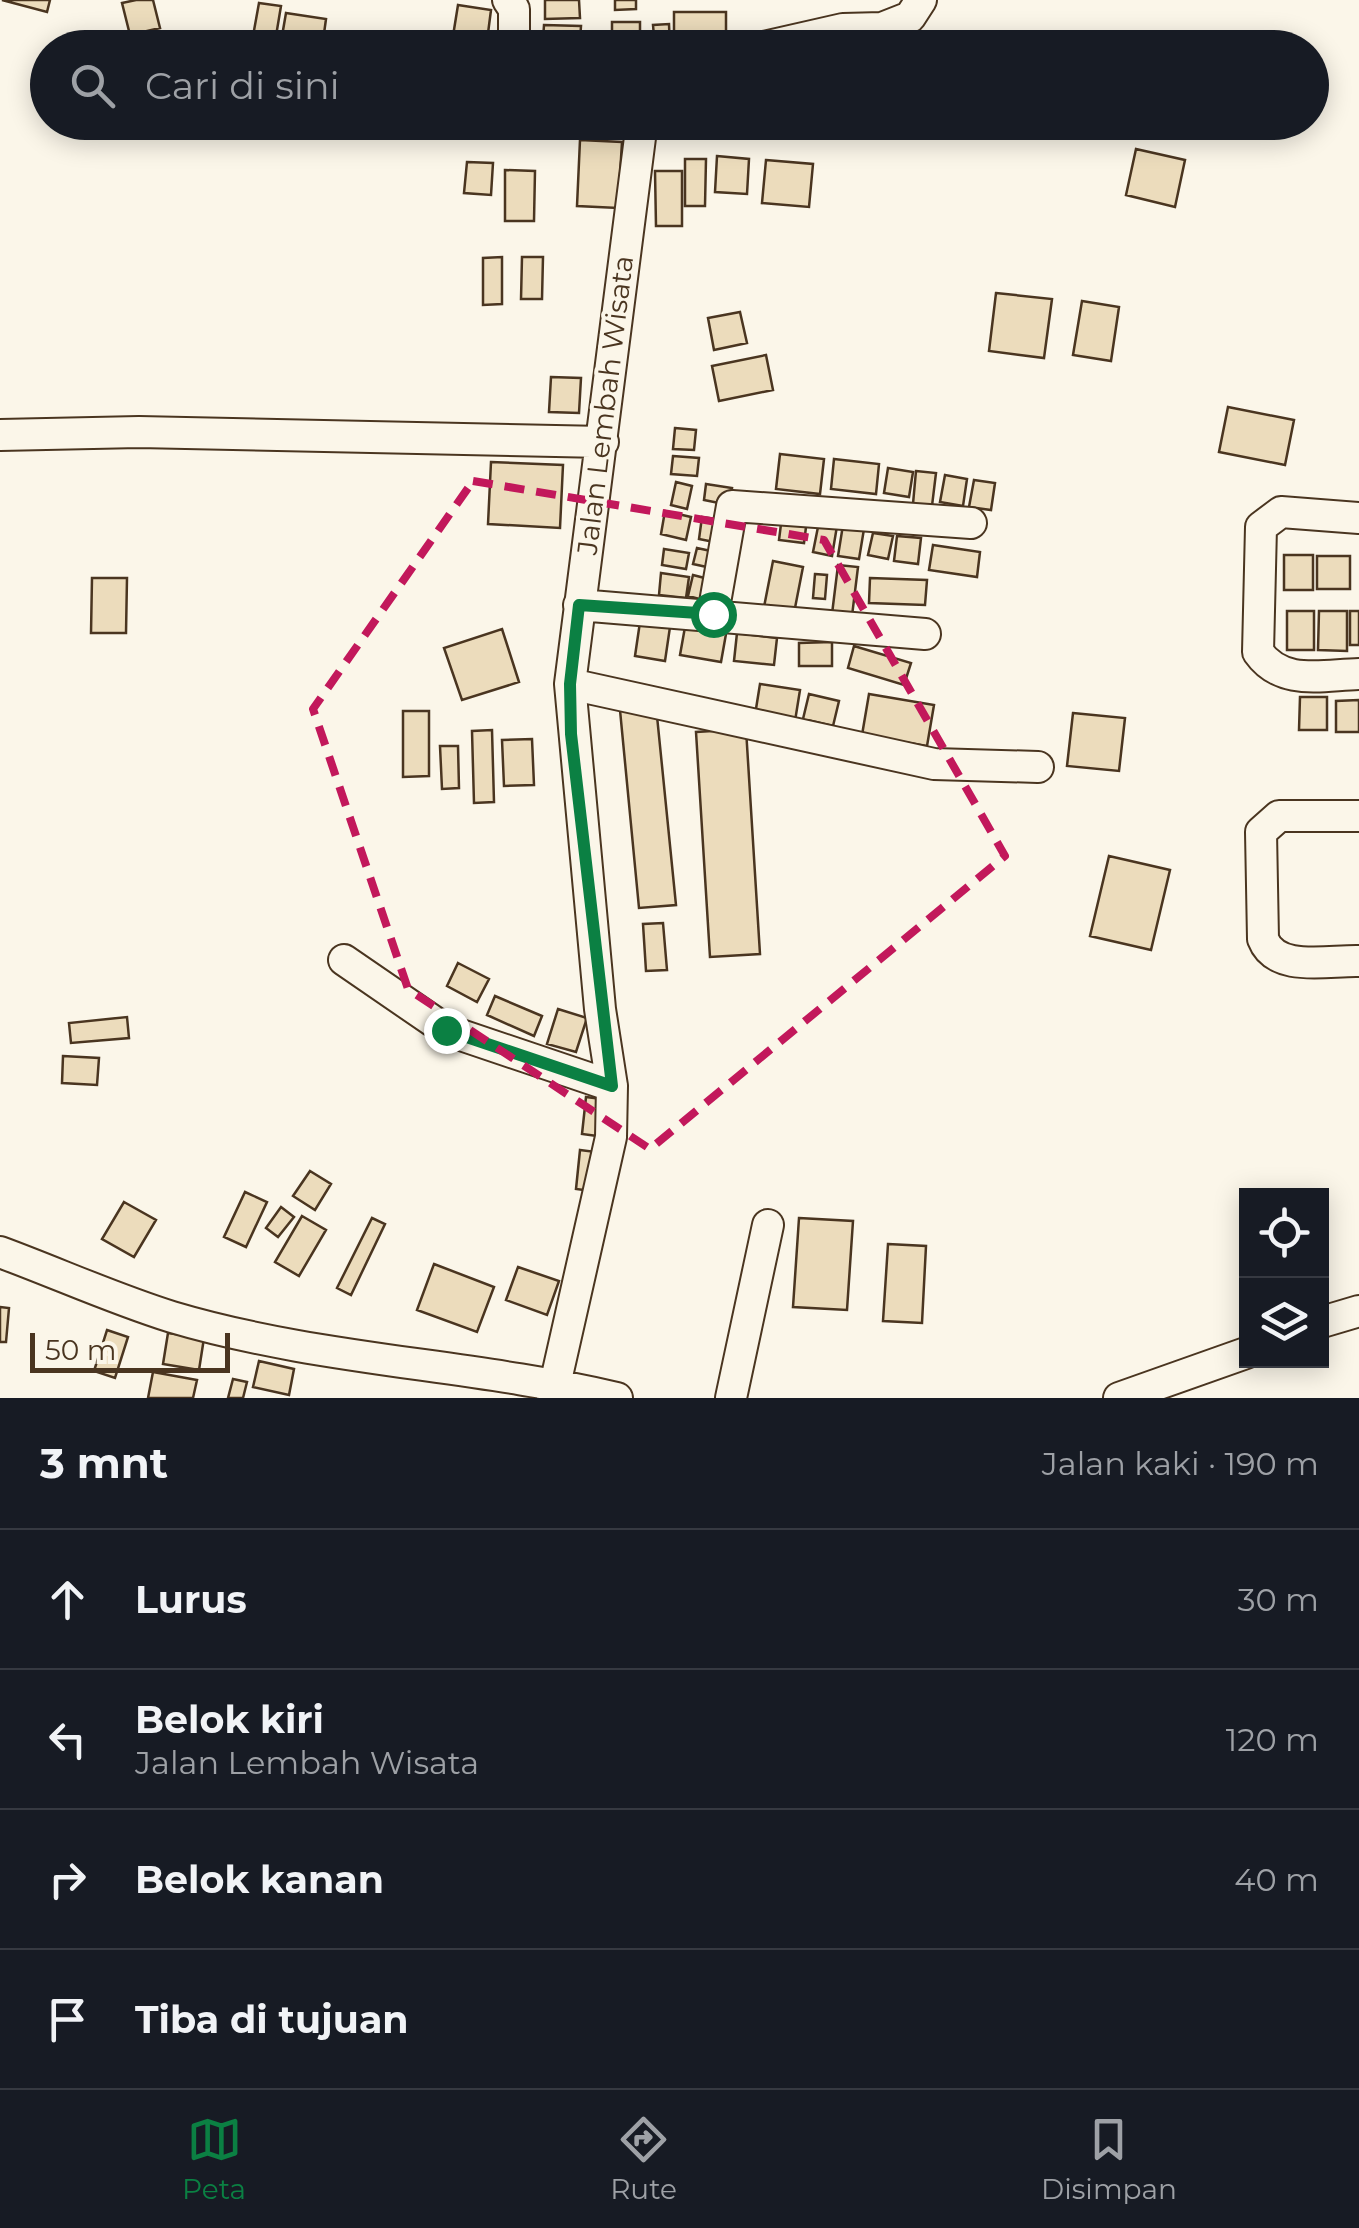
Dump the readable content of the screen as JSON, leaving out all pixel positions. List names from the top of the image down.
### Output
{
  "streets": {
    "street": ["Jalan Lembah Wisata"]
  },
  "scale_bar": "50 m",
  "page": {
    "search": "Cari di sini",
    "scale": "50 m",
    "heading": ["3 mnt", "Jalan kaki · 190 m"],
    "list": [
      ["Lurus", "30 m"],
      ["Belok kiri", "Jalan Lembah Wisata", "120 m"],
      ["Belok kanan", "40 m"],
      "Tiba di tujuan"
    ],
    "nav": ["Peta", "Rute", "Disimpan"]
  }
}
